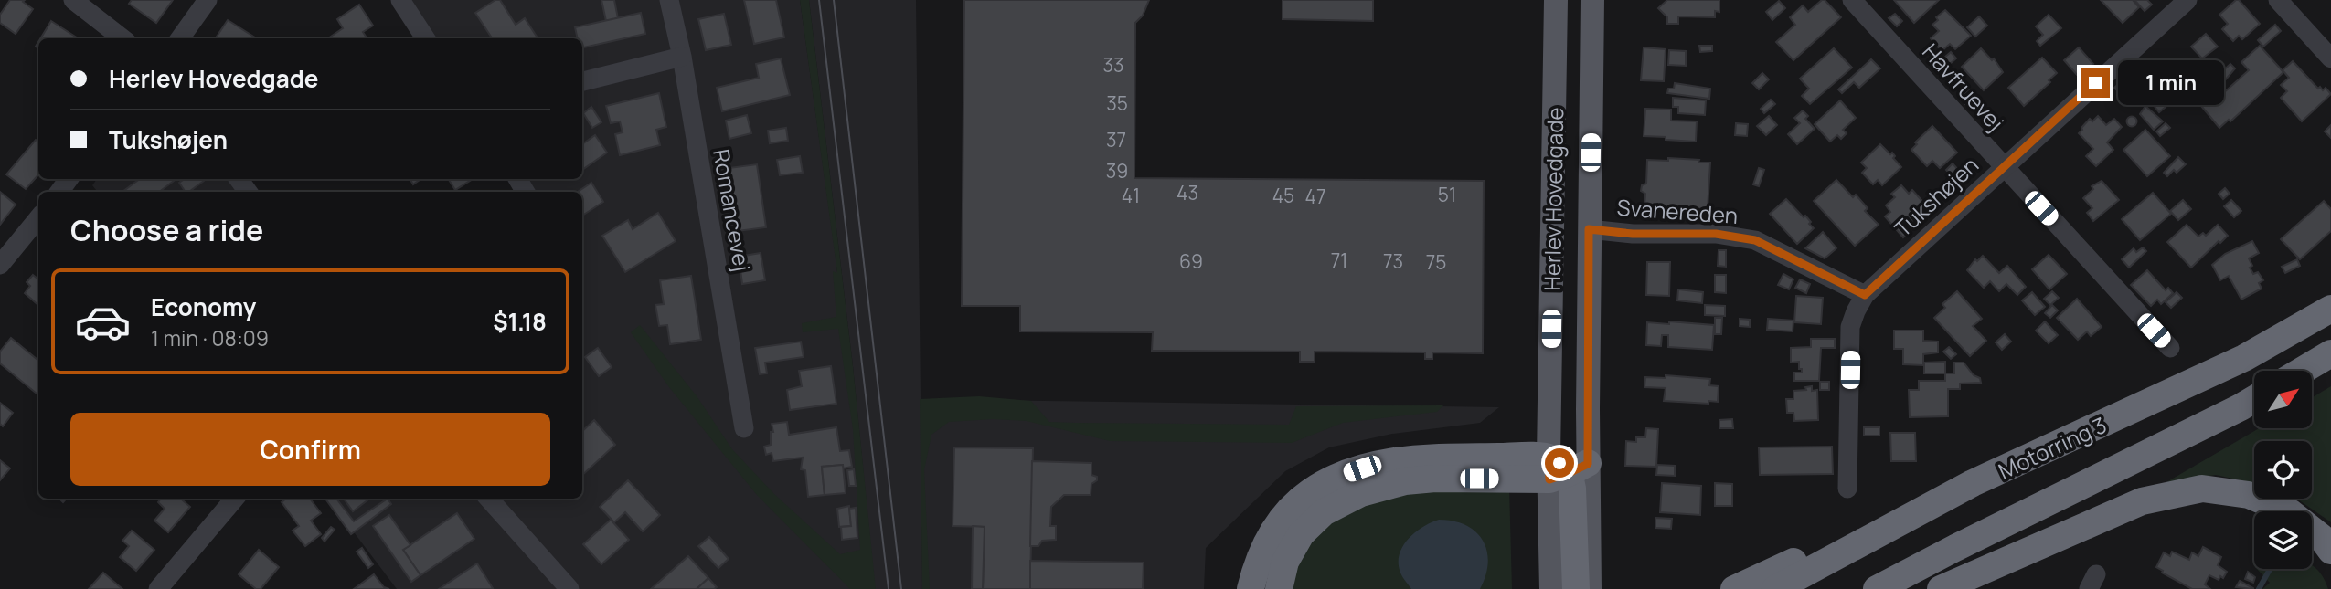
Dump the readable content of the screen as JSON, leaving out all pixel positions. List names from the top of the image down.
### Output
{
  "streets": {
    "highway": ["Motorring 3"],
    "main road": ["Herlev Hovedgade"],
    "street": [
      "Havfruevej",
      "Tukshøjen",
      "Romancevej",
      "Svanereden"
    ]
  },
  "crossings": [
    ["Havfruevej", "Tukshøjen"],
    ["Tukshøjen", "Svanereden"],
    ["Herlev Hovedgade", "Svanereden"]
  ],
  "house_numbers": [
    "33",
    "35",
    "37",
    "39",
    "43",
    "51",
    "41",
    "45",
    "47",
    "71",
    "69",
    "73",
    "75"
  ],
  "north": "top right",
  "page": {
    "banner": ["Herlev Hovedgade", "Tukshøjen"],
    "bubble": "1 min",
    "heading": "Choose a ride",
    "list": [
      {
        "name": "Economy",
        "note": "1 min · 08:09",
        "value": "$1.18"
      }
    ],
    "buttons": "Confirm"
  }
}
